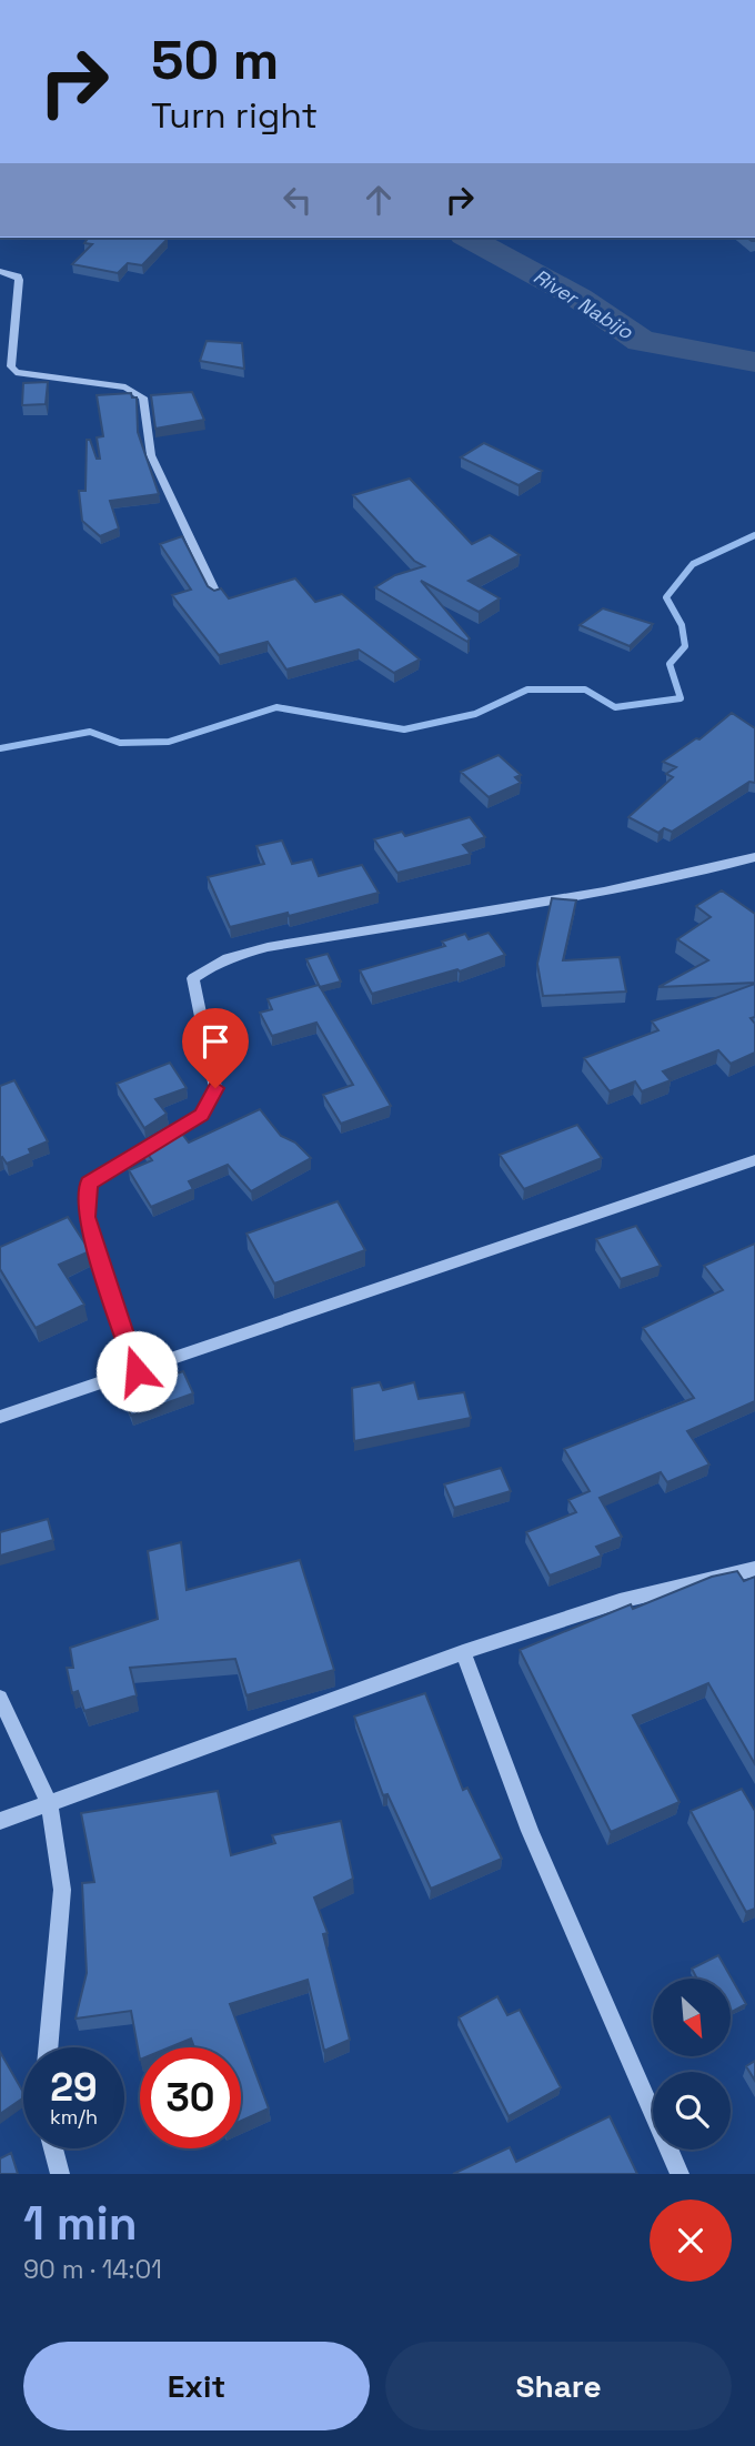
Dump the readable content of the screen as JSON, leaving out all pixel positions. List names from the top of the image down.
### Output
{
  "water": ["River Nabijo"],
  "north": "bottom right",
  "page": {
    "turn": ["50 m", "Turn right"],
    "speed": "29 km/h",
    "limit": "30",
    "heading": ["1 min", "90 m · 14:01"],
    "buttons": ["Exit", "Share"]
  }
}
